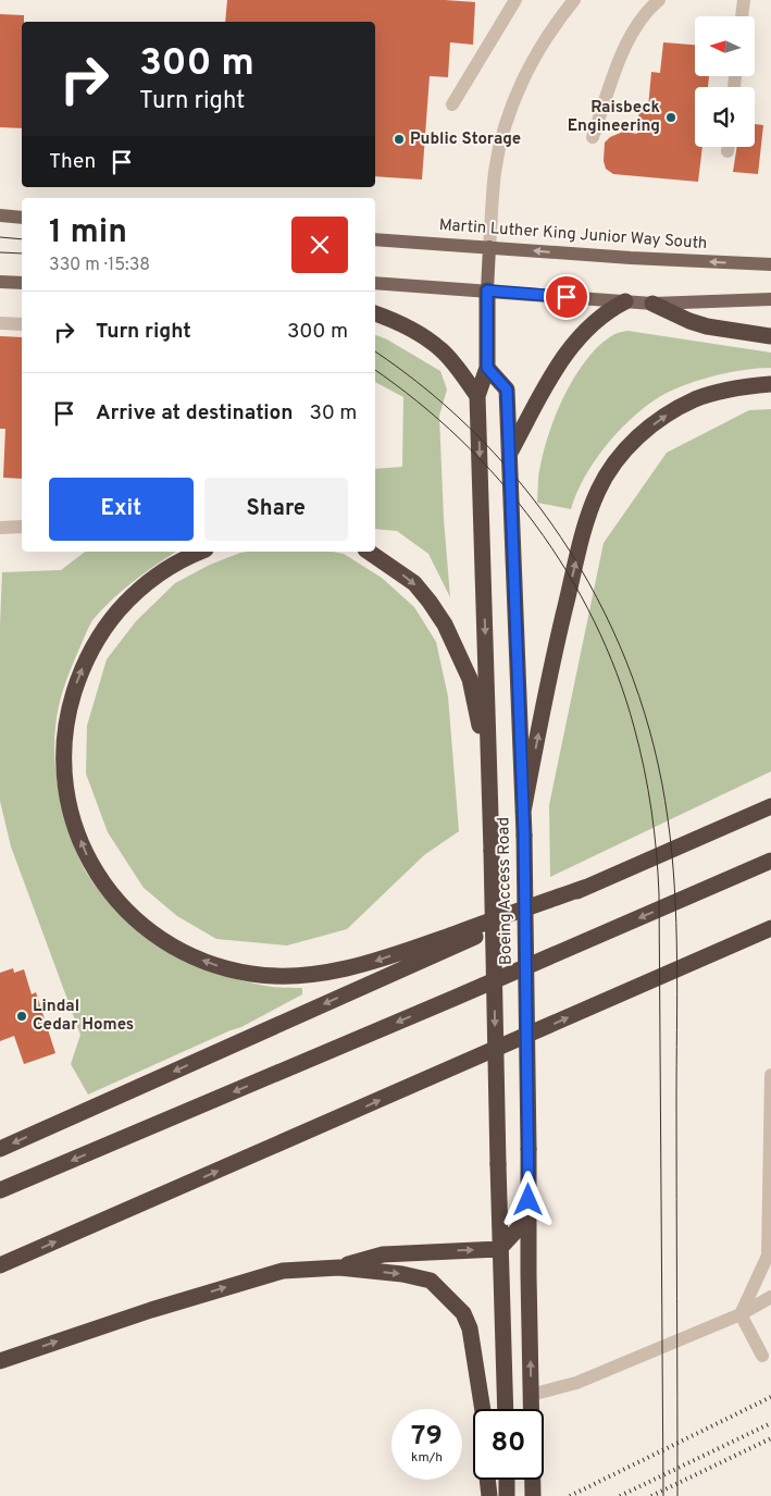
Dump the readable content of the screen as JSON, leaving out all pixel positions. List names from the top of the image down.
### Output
{
  "streets": {
    "highway": ["Boeing Access Road"],
    "main road": ["Martin Luther King Junior Way South"]
  },
  "crossings": [
    ["Martin Luther King Junior Way South", "Boeing Access Road"]
  ],
  "places": ["Raisbeck Engineering", "Public Storage", "Lindal Cedar Homes"],
  "north": "left",
  "page": {
    "turn": ["300 m", "Turn right"],
    "then": "Then",
    "heading": ["1 min", "330 m · 15:38"],
    "list": [
      {
        "name": "Turn right",
        "value": "300 m"
      },
      {
        "name": "Arrive at destination",
        "value": "30 m"
      }
    ],
    "buttons": ["Exit", "Share"],
    "speed": "79 km/h",
    "limit": "80"
  }
}
